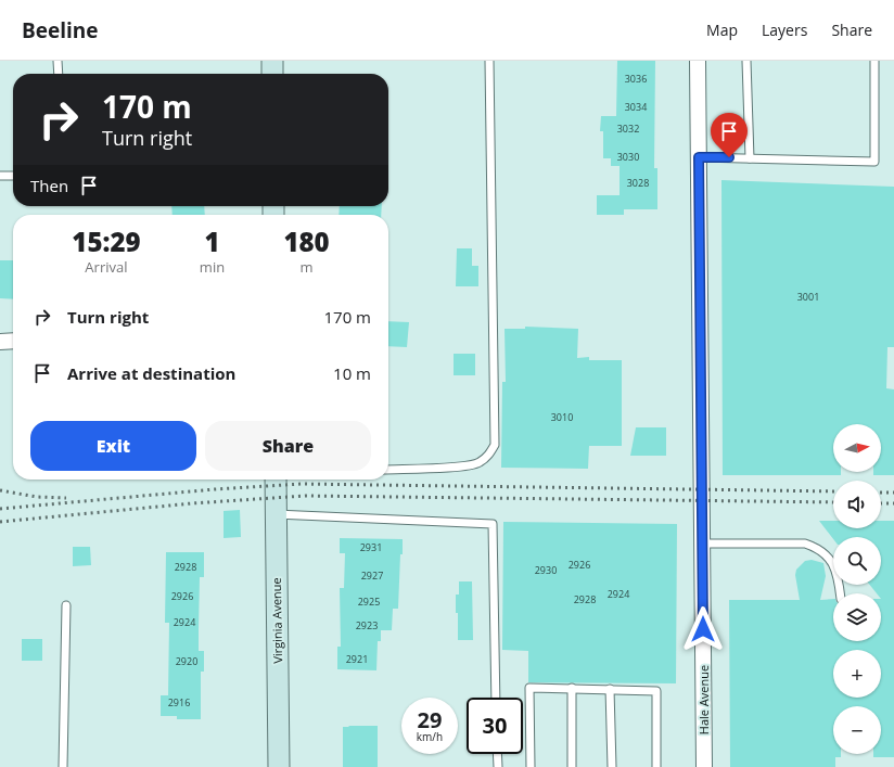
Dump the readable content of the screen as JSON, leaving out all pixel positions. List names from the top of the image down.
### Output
{
  "streets": {
    "main road": ["Virginia Avenue"],
    "street": ["Hale Avenue"]
  },
  "house_numbers": [
    "3036",
    "3034",
    "3032",
    "3030",
    "3028",
    "3001",
    "3010",
    "2931",
    "2926",
    "2928",
    "2930",
    "2927",
    "2924",
    "2926",
    "2928",
    "2925",
    "2924",
    "2923",
    "2921",
    "2920",
    "2916"
  ],
  "north": "right",
  "page": {
    "header": "Beeline",
    "nav": ["Map", "Layers", "Share"],
    "turn": ["170 m", "Turn right"],
    "then": "Then",
    "eta": [
      "15:29",
      "Arrival",
      "1",
      "min",
      "180",
      "m"
    ],
    "list": [
      {
        "name": "Turn right",
        "value": "170 m"
      },
      {
        "name": "Arrive at destination",
        "value": "10 m"
      }
    ],
    "buttons": ["Exit", "Share"],
    "map_buttons": ["+", "−"],
    "speed": "29 km/h",
    "limit": "30"
  }
}
